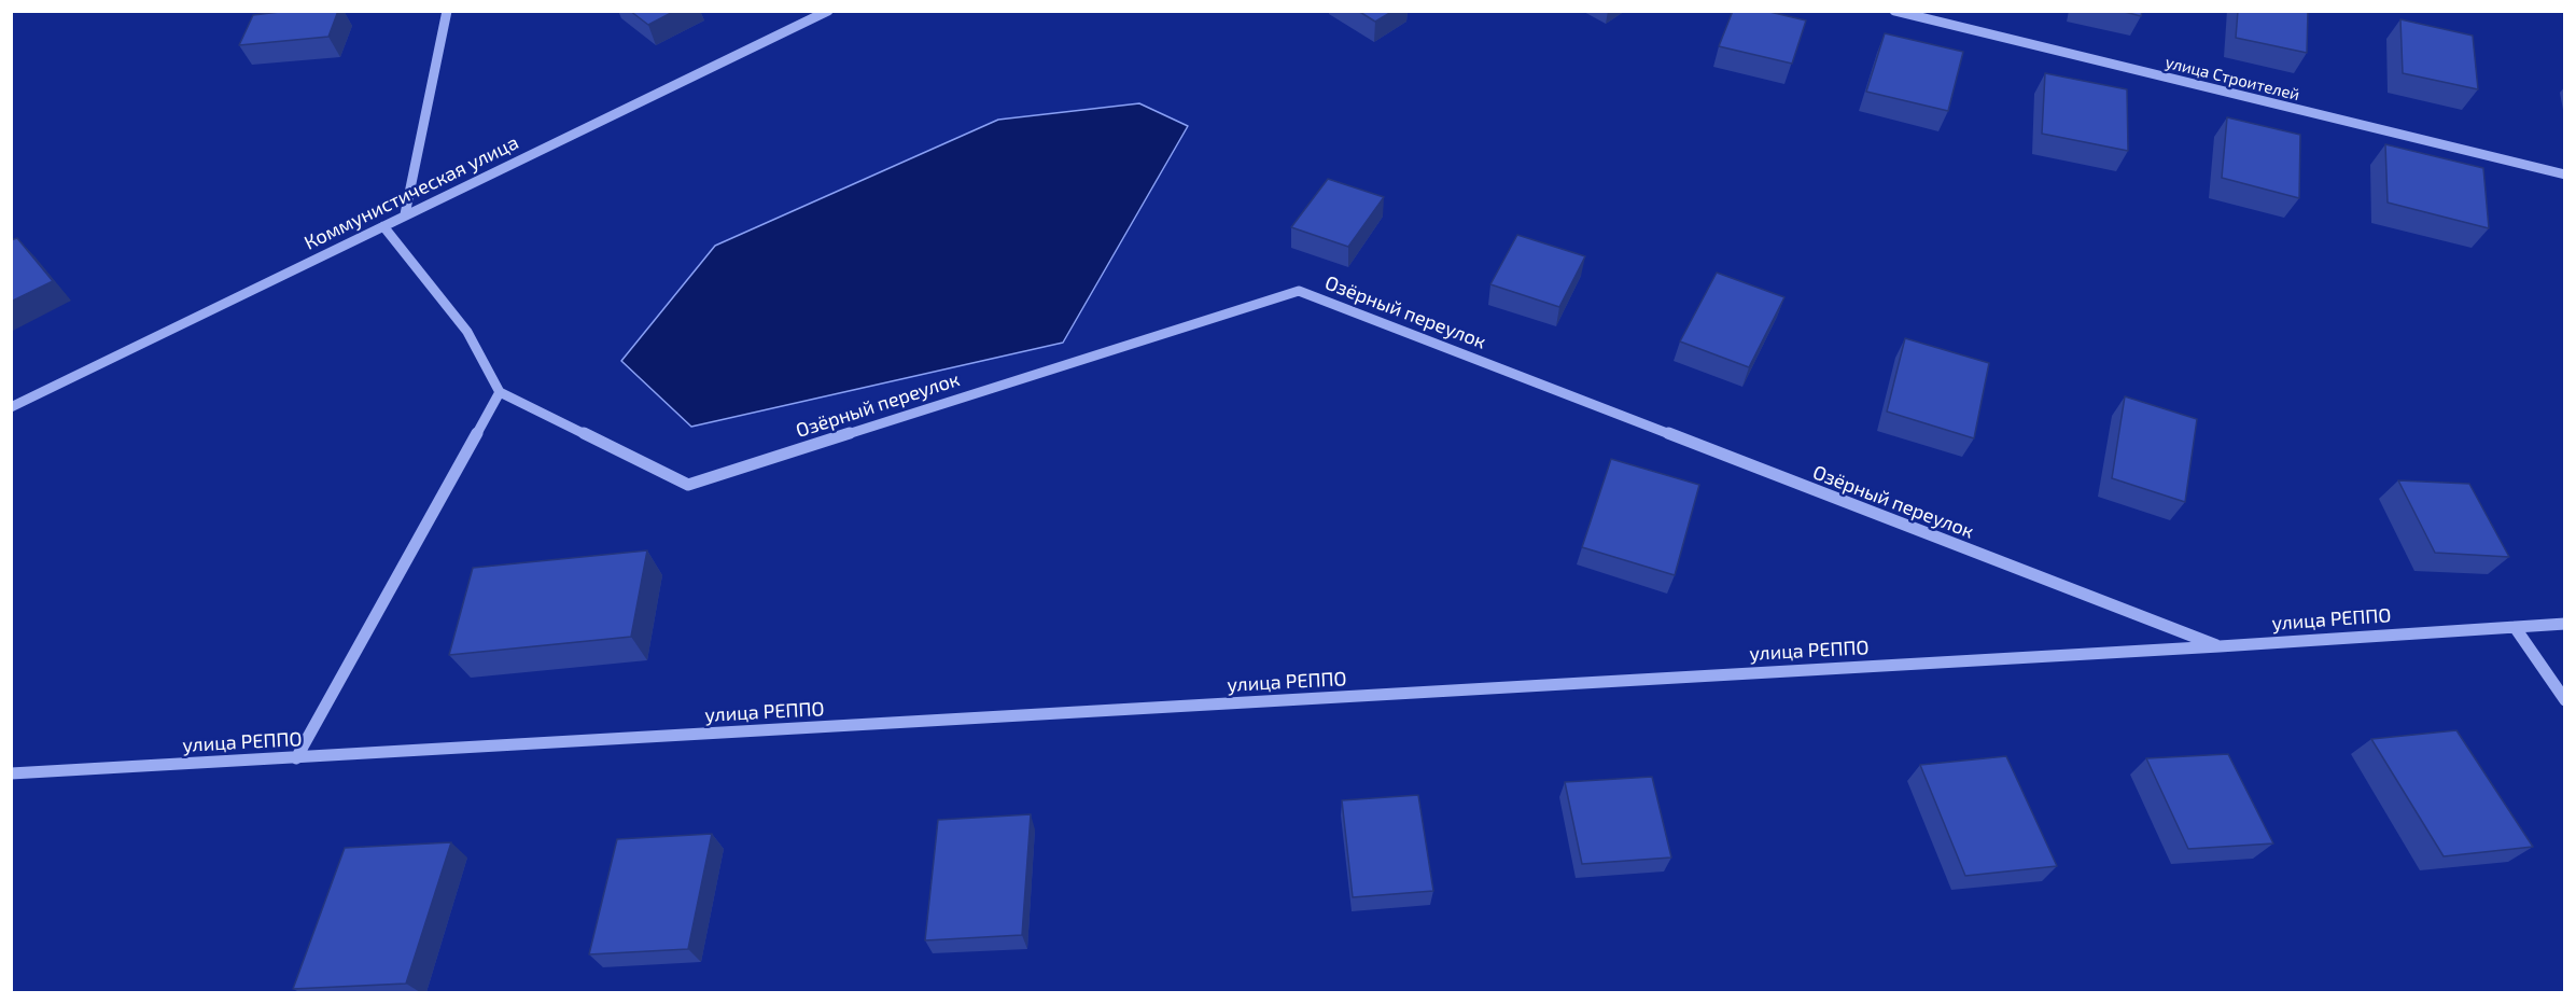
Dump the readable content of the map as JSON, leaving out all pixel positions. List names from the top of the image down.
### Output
{
  "streets": {
    "street": [
      "улица Строителей",
      "Коммунистическая улица",
      "Озёрный переулок",
      "улица РЕППО"
    ]
  },
  "crossings": [
    ["Озёрный переулок", "улица РЕППО"]
  ]
}
